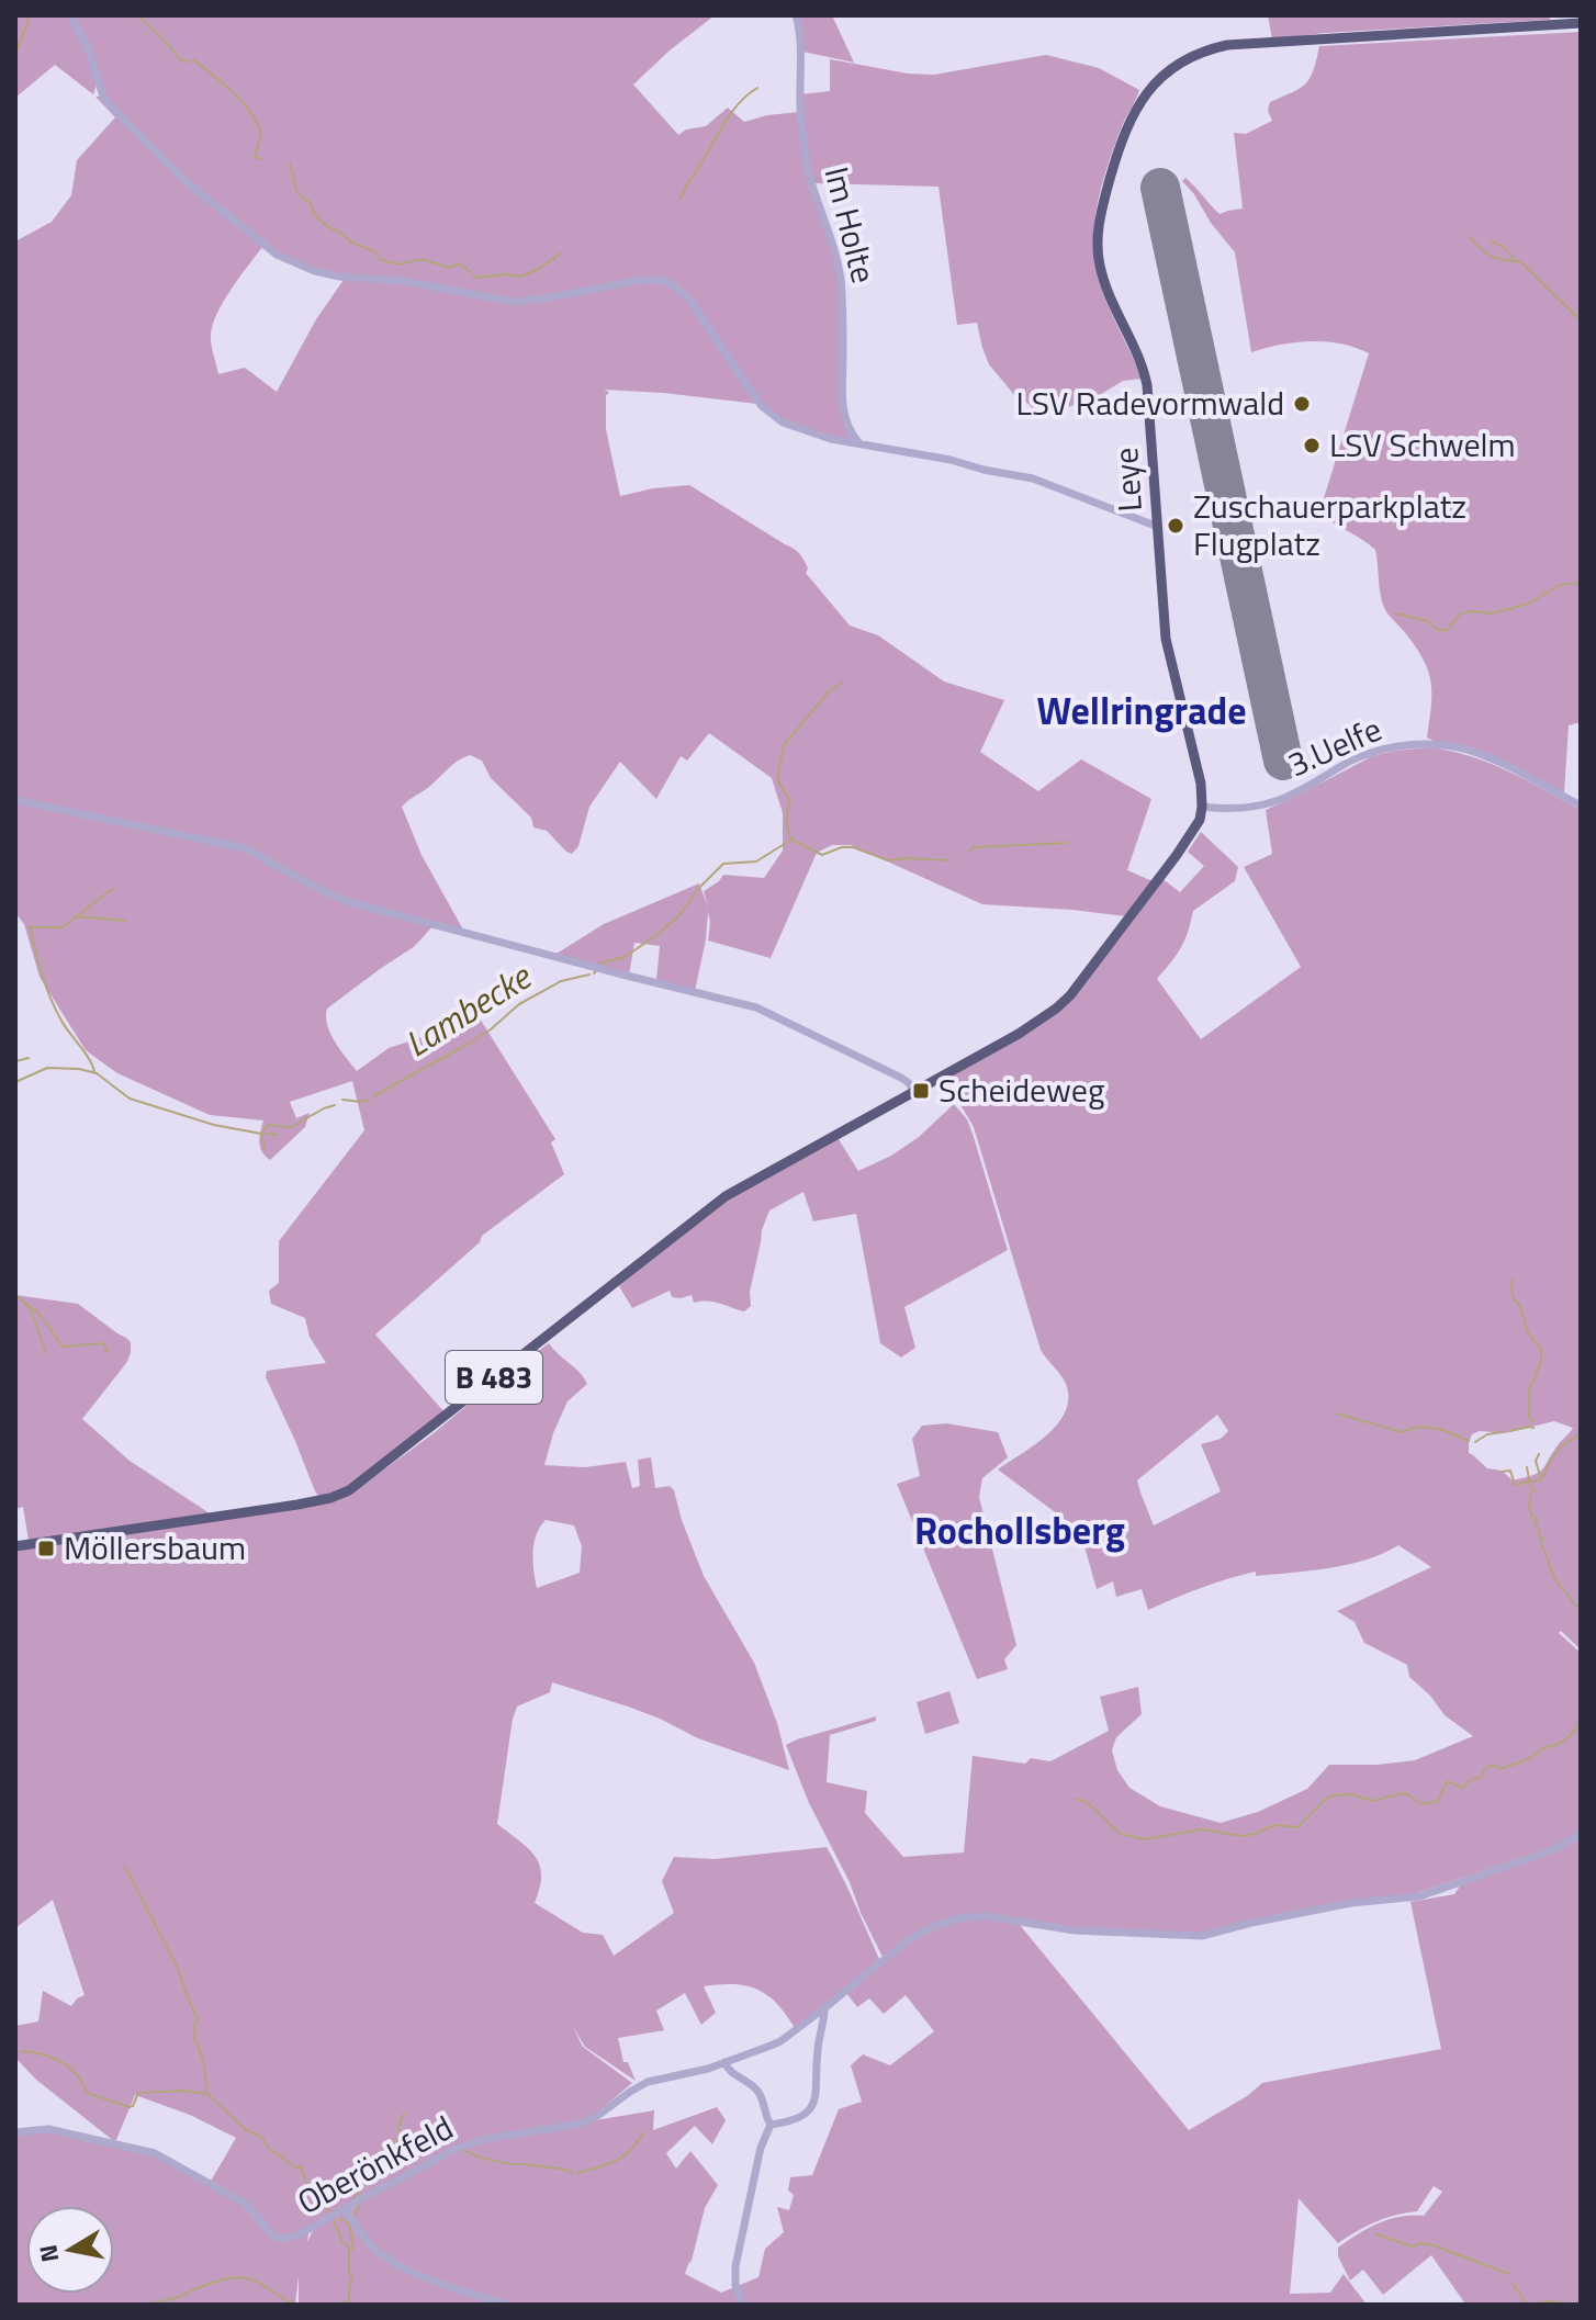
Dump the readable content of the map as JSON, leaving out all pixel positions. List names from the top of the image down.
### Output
{
  "streets": {
    "main road": ["Leye", "B 483"],
    "street": ["Im Holte", "3.Uelfe", "Oberönkfeld"]
  },
  "crossings": [
    ["Leye", "3.Uelfe"],
    ["Leye", "B 483"],
    ["3.Uelfe", "B 483"]
  ],
  "districts": ["Wellringrade", "Rochollsberg"],
  "water": ["Lambecke"],
  "places": {
    "other": ["LSV Radevormwald", "LSV Schwelm", "Zuschauerparkplatz Flugplatz"],
    "transit": ["Scheideweg", "Möllersbaum"]
  },
  "north": "left"
}
